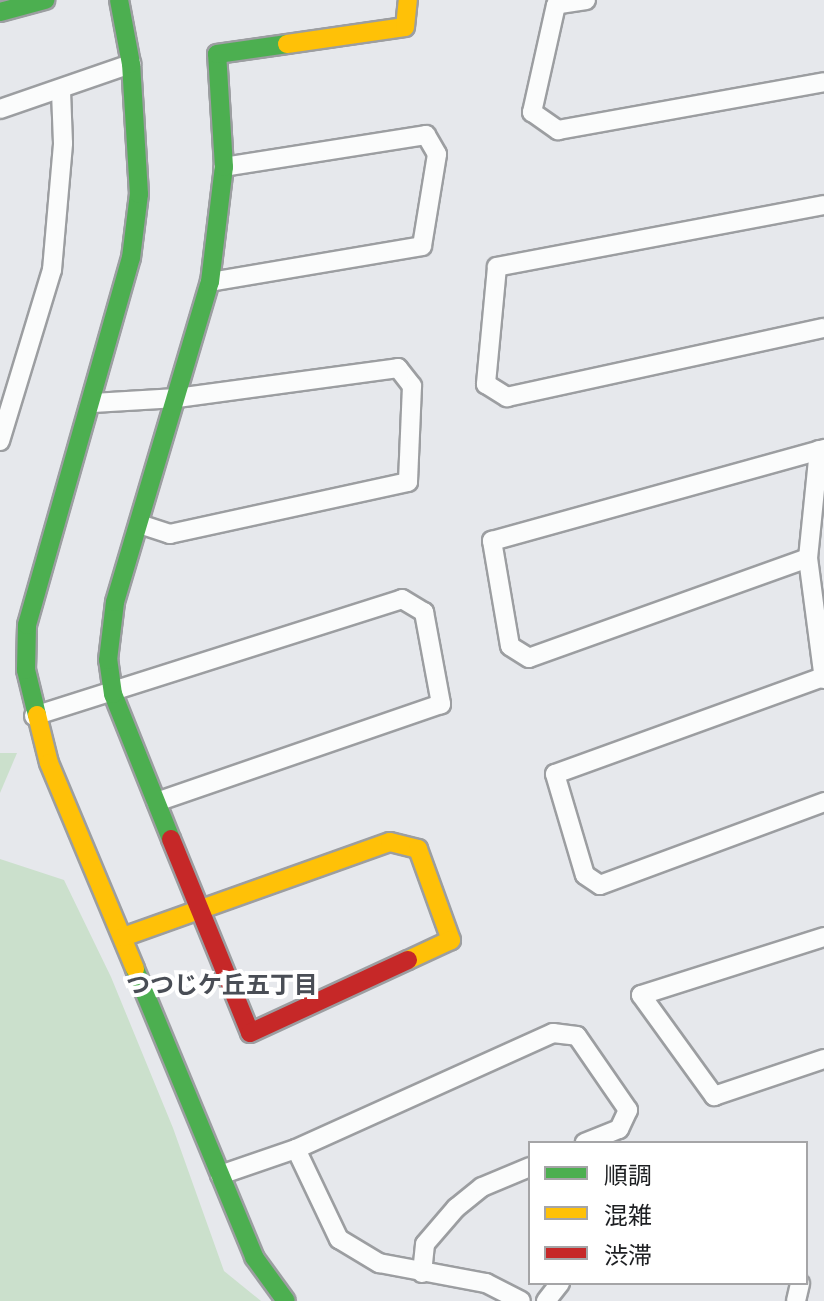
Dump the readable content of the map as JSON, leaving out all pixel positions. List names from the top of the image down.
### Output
{
  "districts": ["つつじケ丘五丁目"],
  "legend": ["順調", "混雑", "渋滞"]
}
